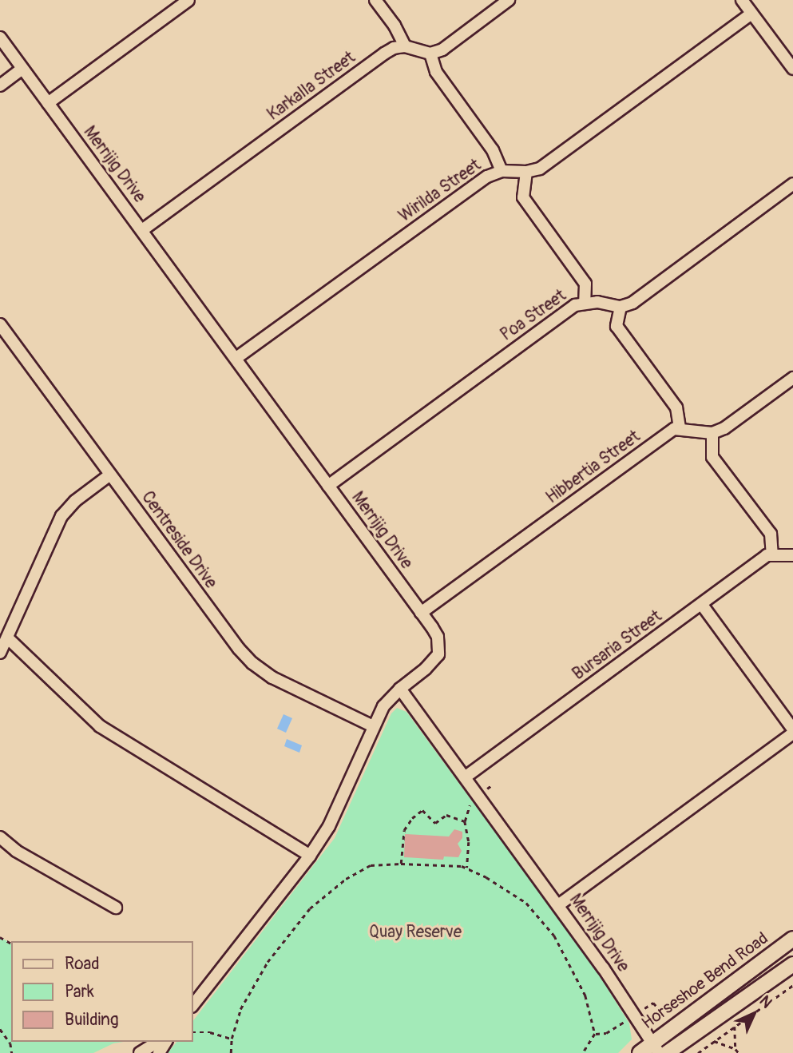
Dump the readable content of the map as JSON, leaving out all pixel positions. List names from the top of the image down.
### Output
{
  "streets": {
    "street": [
      "Karkalla Street",
      "Merrijig Drive",
      "Wirilda Street",
      "Poa Street",
      "Hibbertia Street",
      "Centreside Drive",
      "Bursaria Street",
      "Horseshoe Bend Road"
    ]
  },
  "crossings": [
    ["Karkalla Street", "Merrijig Drive"],
    ["Merrijig Drive", "Wirilda Street"],
    ["Merrijig Drive", "Poa Street"],
    ["Merrijig Drive", "Hibbertia Street"],
    ["Merrijig Drive", "Bursaria Street"],
    ["Merrijig Drive", "Horseshoe Bend Road"]
  ],
  "parks": ["Quay Reserve"],
  "legend": ["Road", "Park", "Building"],
  "north": "top right"
}
